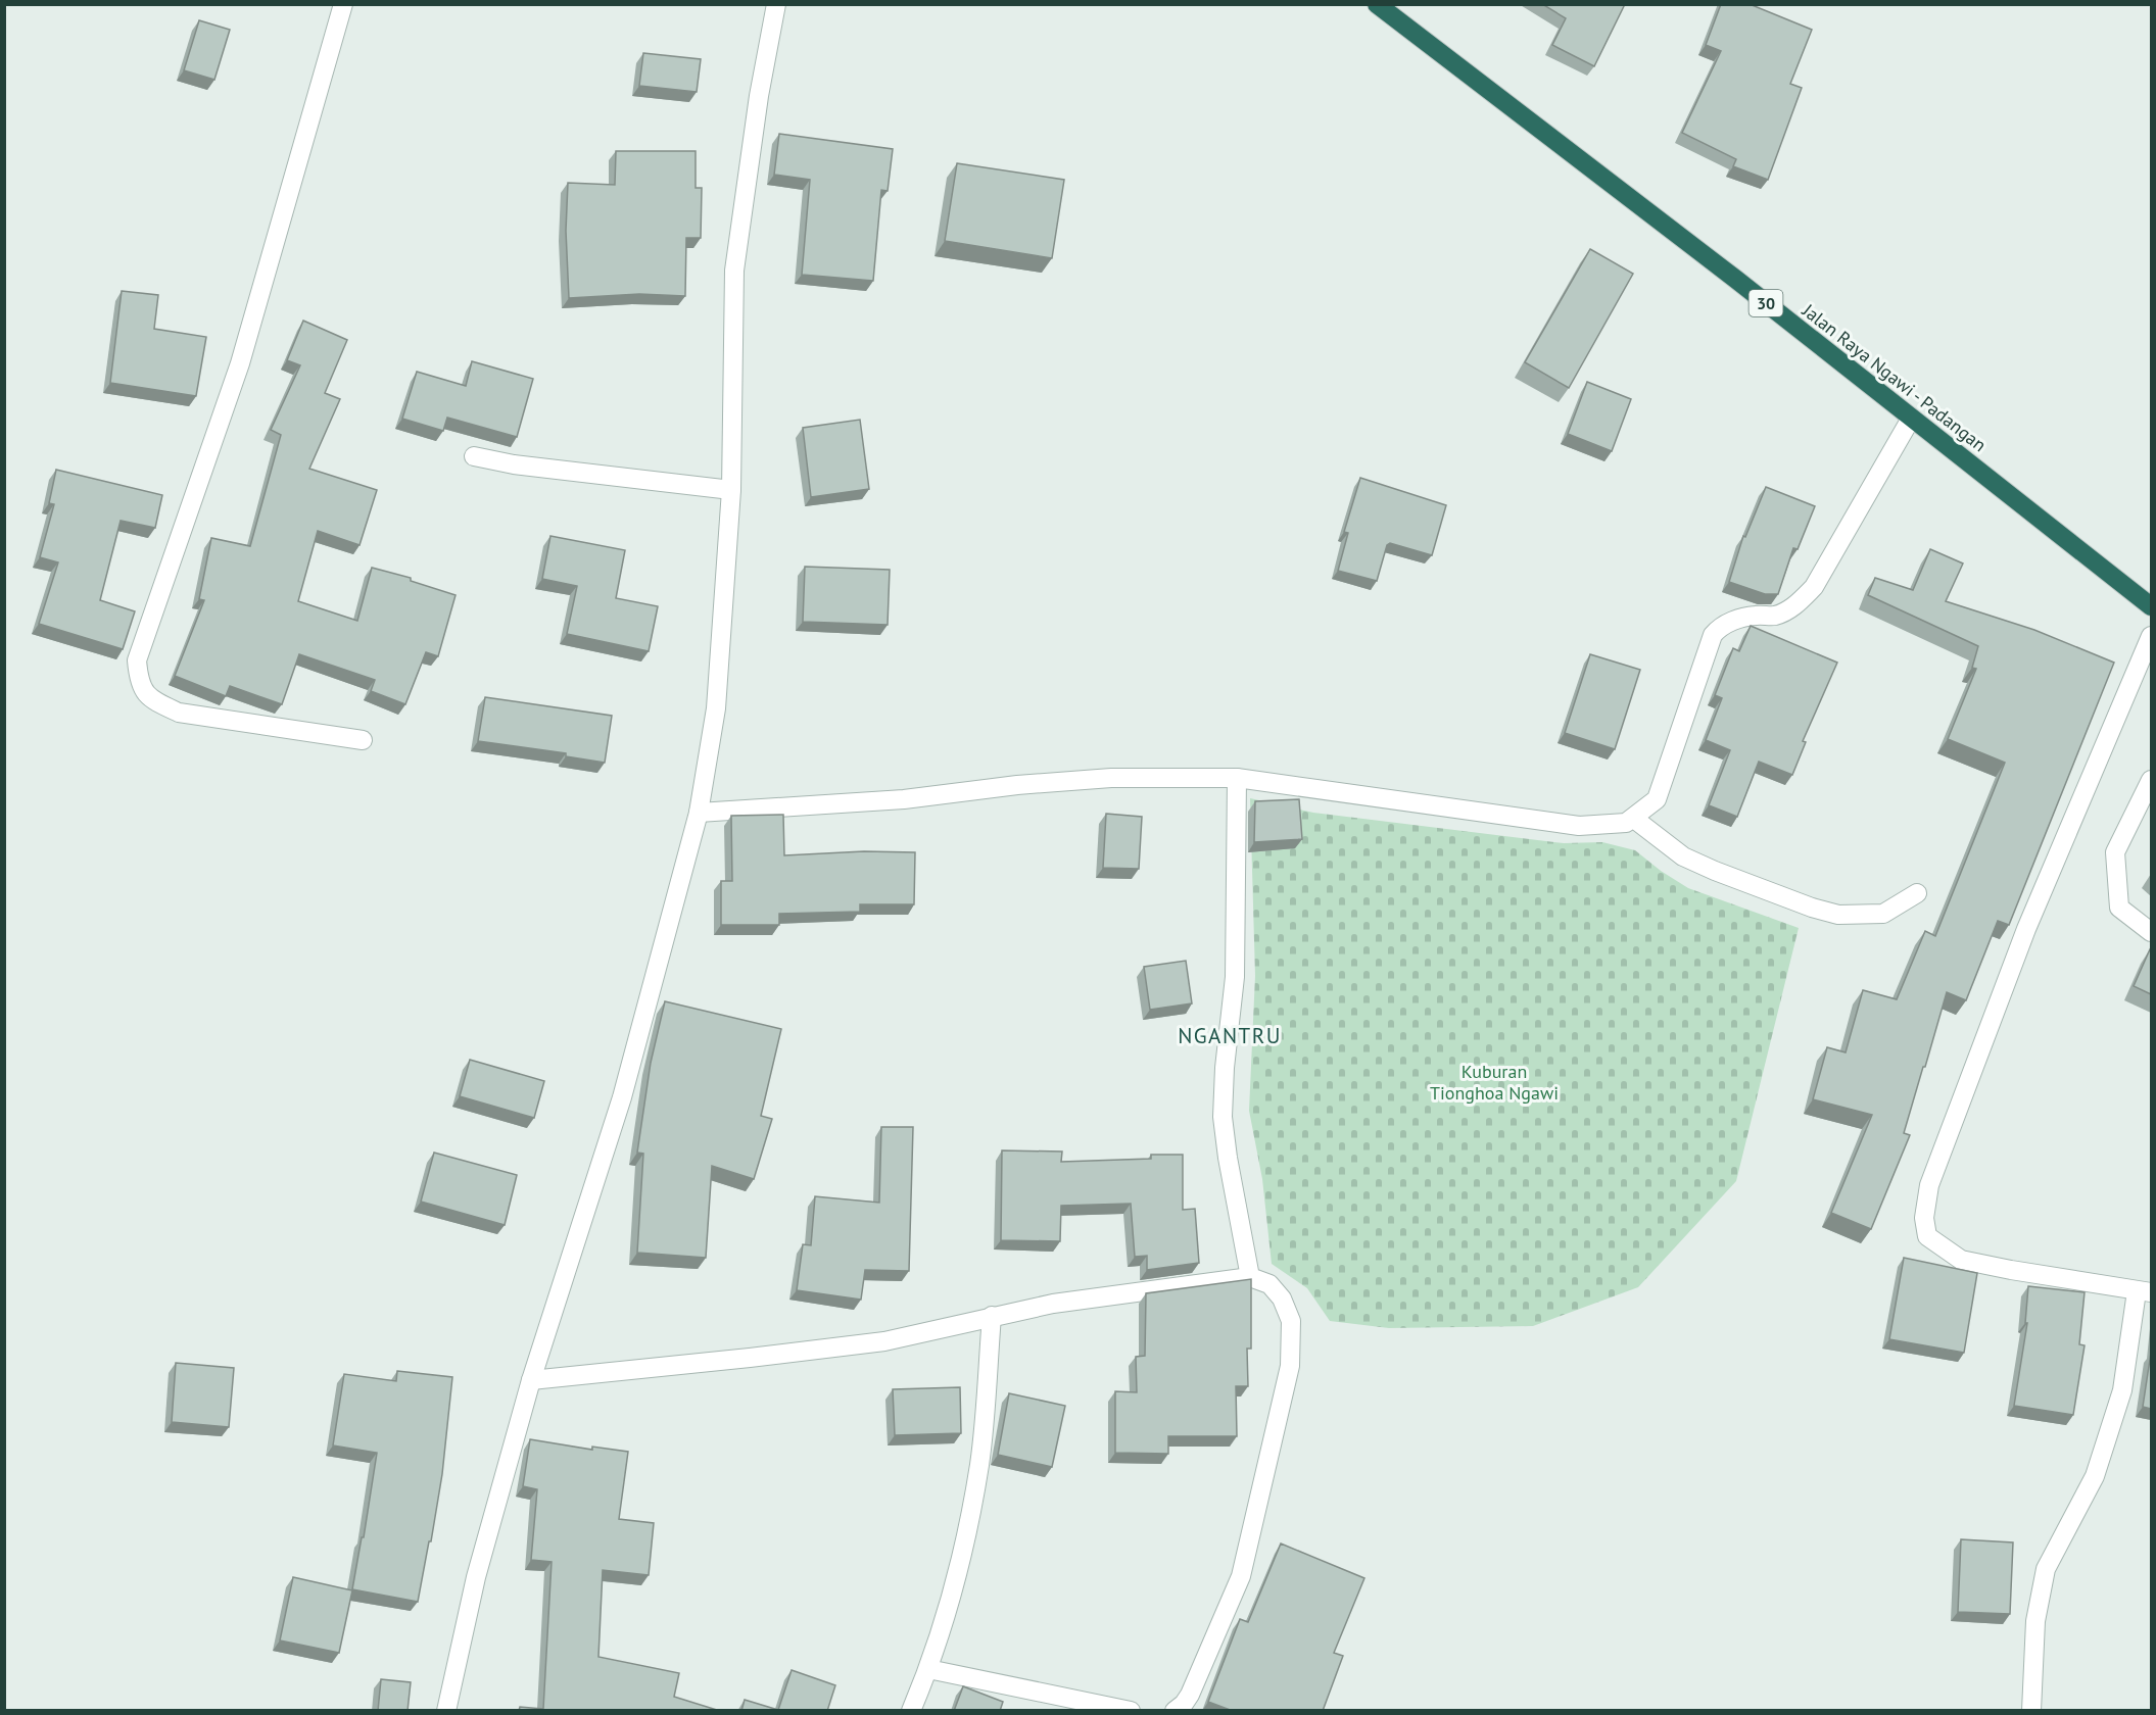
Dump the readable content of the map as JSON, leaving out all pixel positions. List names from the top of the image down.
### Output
{
  "streets": {
    "highway": ["30", "Jalan Raya Ngawi - Padangan"]
  },
  "districts": ["NGANTRU"],
  "parks": ["Kuburan Tionghoa Ngawi"]
}
